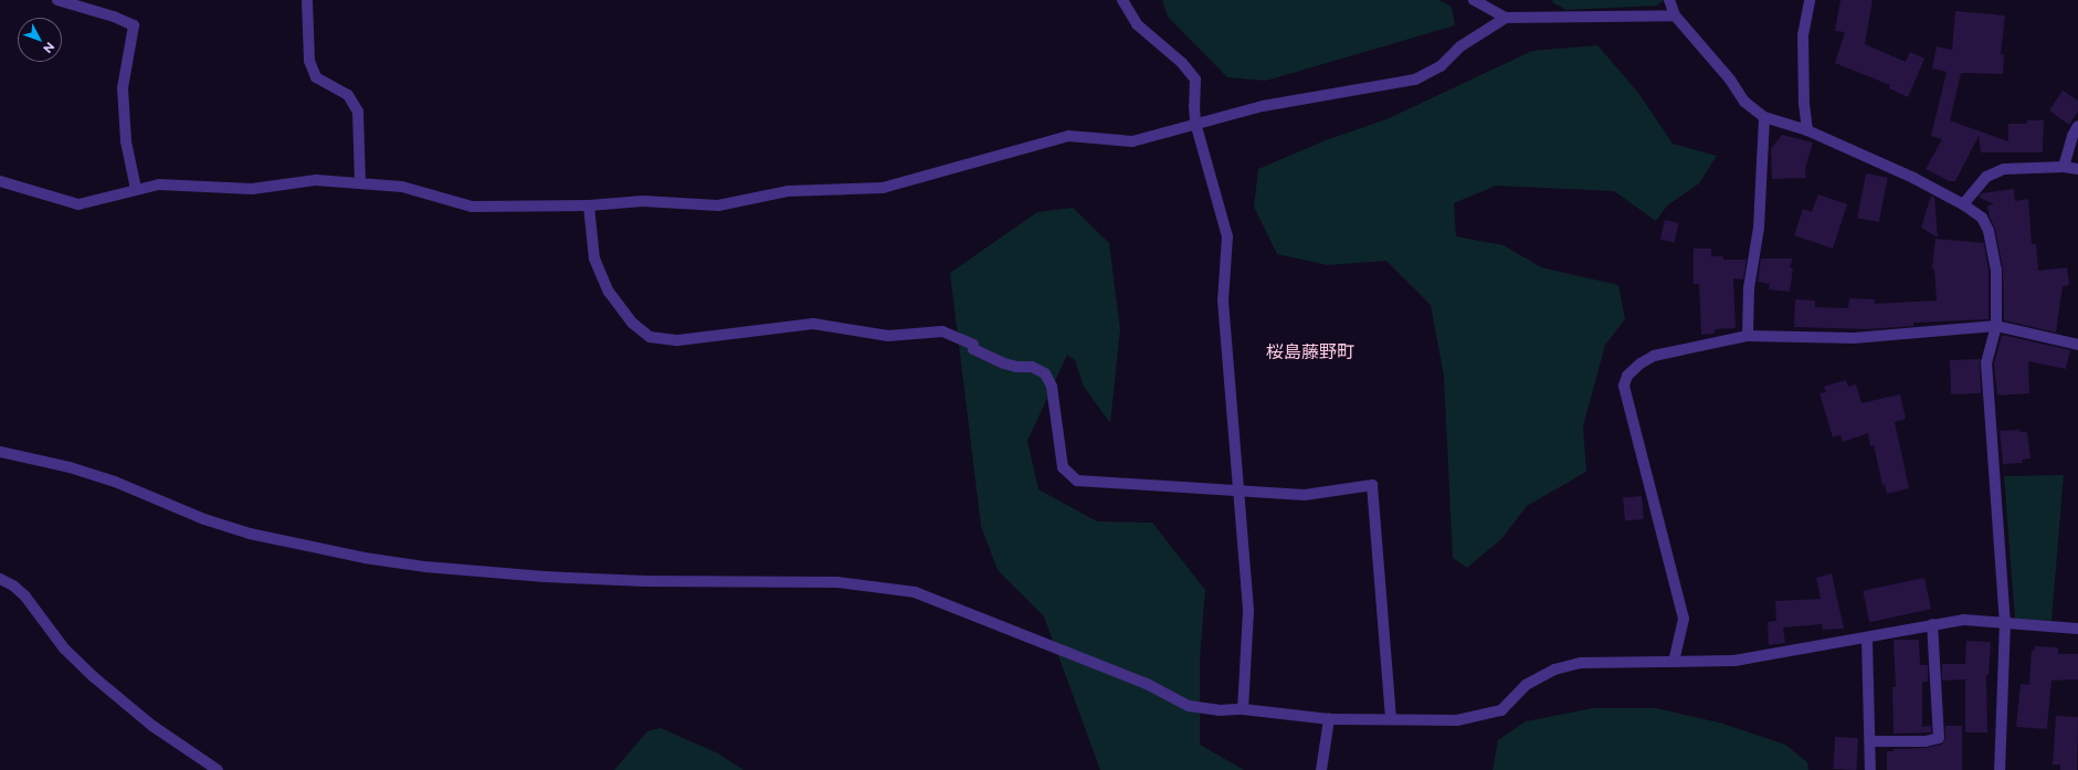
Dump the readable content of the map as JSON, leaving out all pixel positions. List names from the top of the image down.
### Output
{
  "districts": ["桜島藤野町"],
  "north": "bottom right"
}
